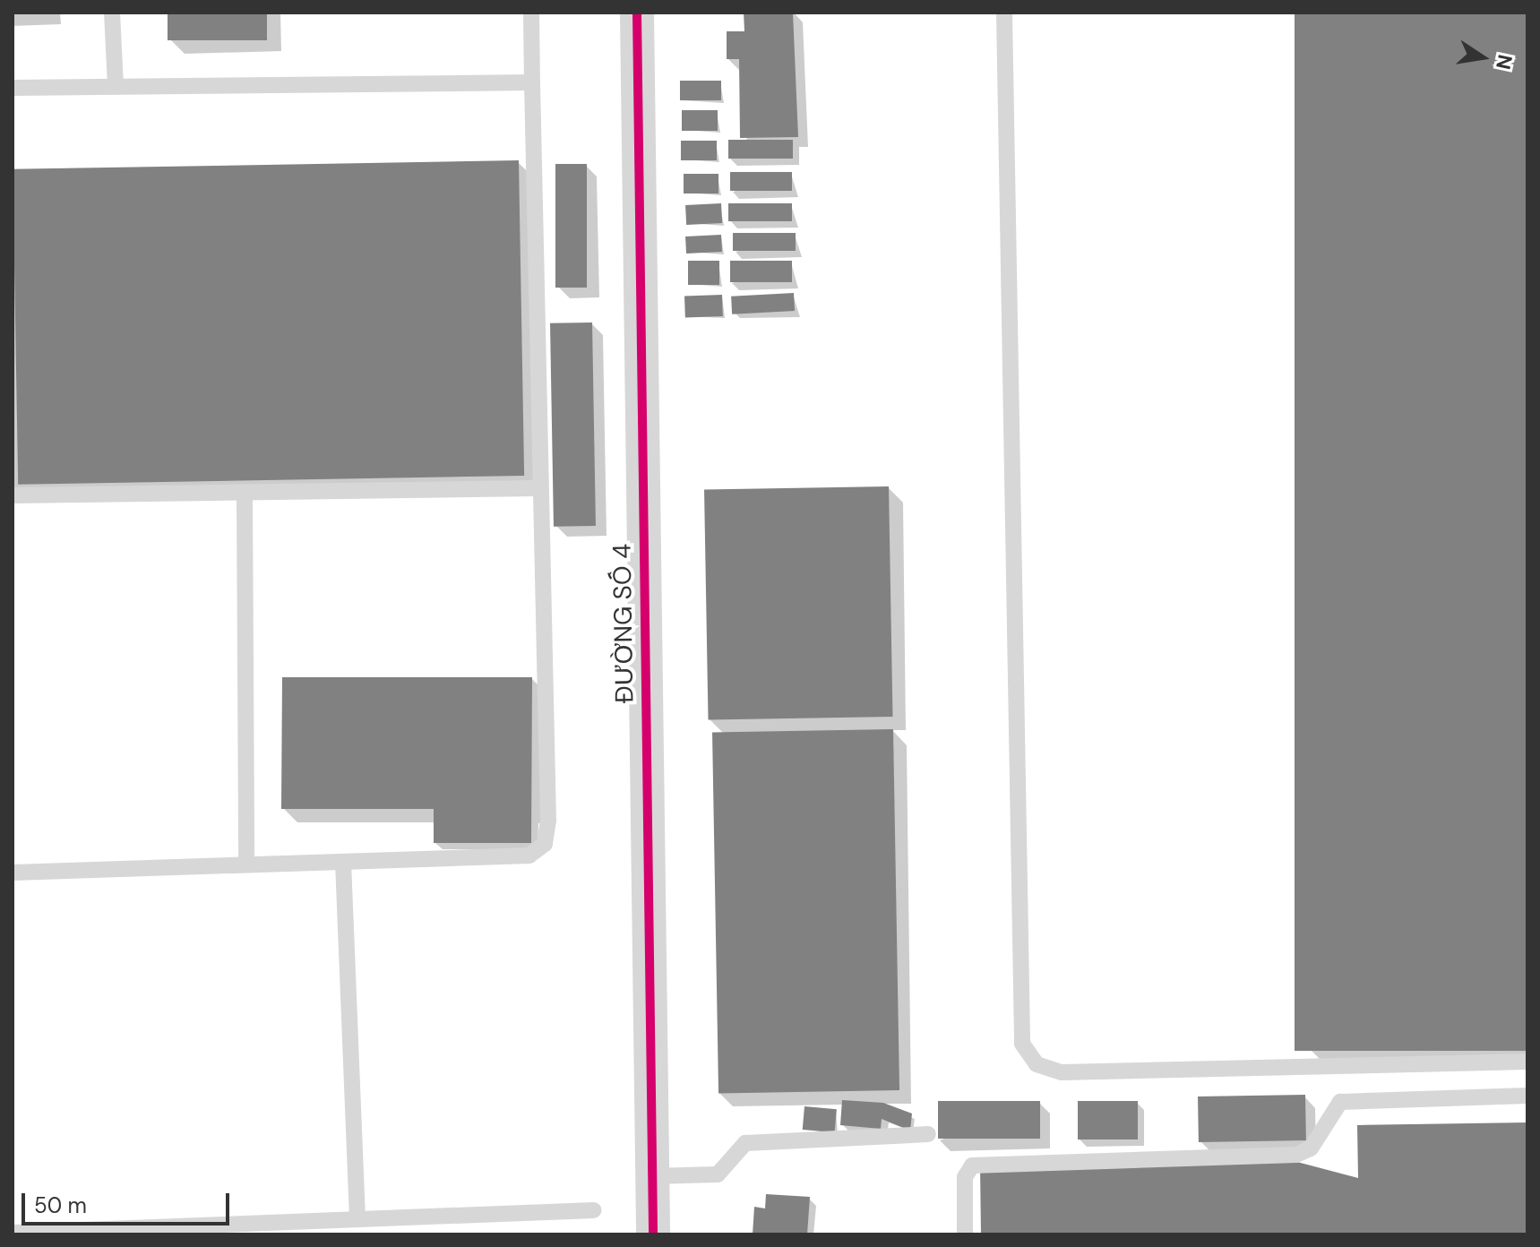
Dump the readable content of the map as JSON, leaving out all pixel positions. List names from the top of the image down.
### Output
{
  "streets": {
    "street": ["ĐƯỜNG SỐ 4"]
  },
  "scale_bar": "50 m",
  "north": "right"
}
